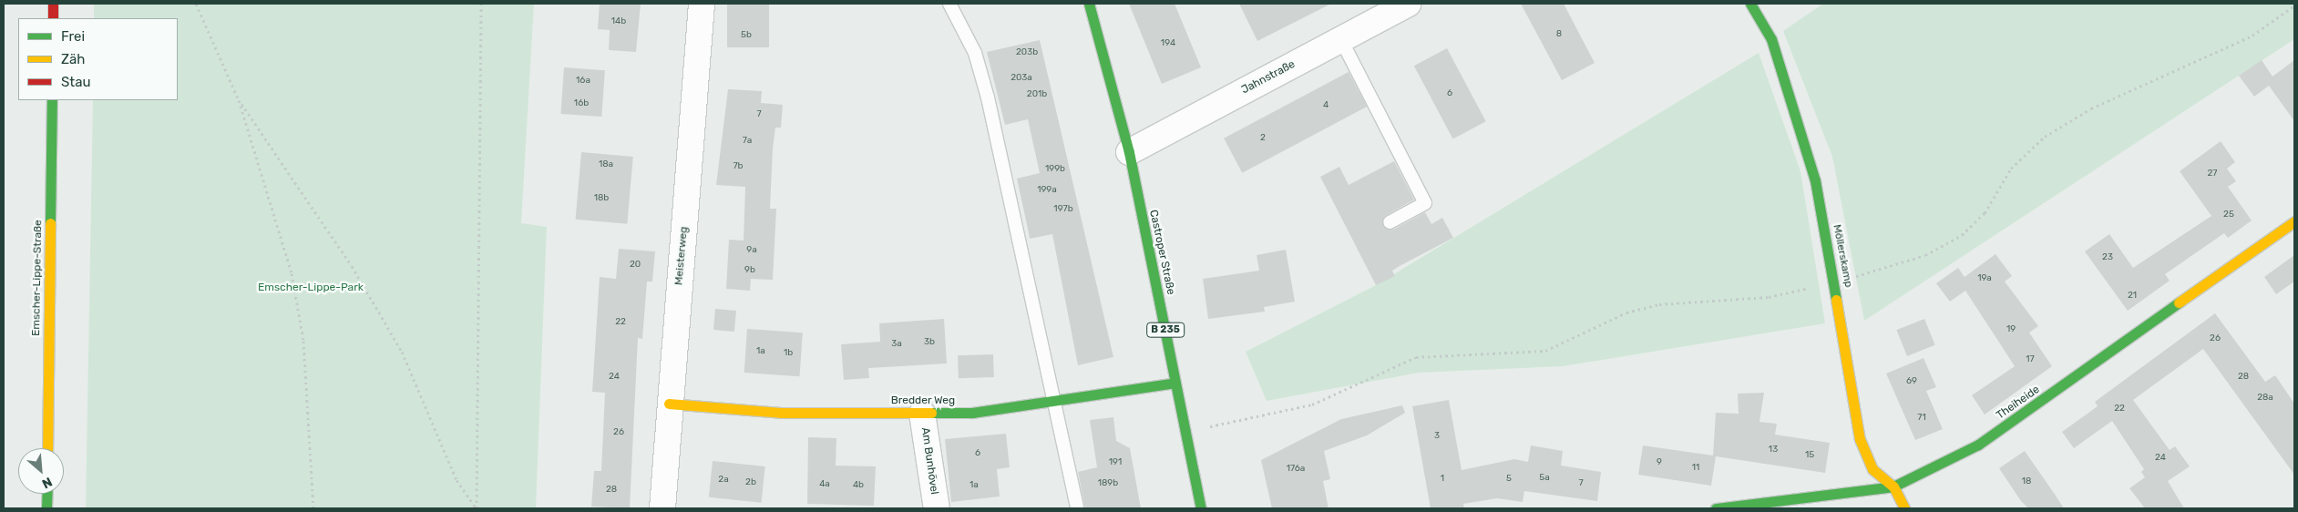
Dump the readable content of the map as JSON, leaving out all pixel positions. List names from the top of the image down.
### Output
{
  "streets": {
    "street": [
      "Jahnstraße",
      "Castroper Straße",
      "Meisterweg",
      "Möllerskamp",
      "Emscher-Lippe-Straße",
      "B 235",
      "Bredder Weg",
      "Theiheide",
      "Am Bunhövel"
    ]
  },
  "crossings": [
    ["Jahnstraße", "Castroper Straße"],
    ["Castroper Straße", "Bredder Weg"],
    ["Meisterweg", "Bredder Weg"],
    ["Möllerskamp", "Theiheide"],
    ["Bredder Weg", "Am Bunhövel"]
  ],
  "parks": ["Emscher-Lippe-Park"],
  "house_numbers": [
    "14b",
    "8",
    "5b",
    "194",
    "203b",
    "203a",
    "16a",
    "6",
    "201b",
    "16b",
    "4",
    "7",
    "2",
    "7a",
    "18a",
    "7b",
    "199b",
    "27",
    "199a",
    "18b",
    "197b",
    "25",
    "9a",
    "23",
    "20",
    "9b",
    "19a",
    "21",
    "22",
    "19",
    "26",
    "3b",
    "3a",
    "1a",
    "1b",
    "17",
    "24",
    "28",
    "69",
    "28a",
    "22",
    "71",
    "26",
    "3",
    "13",
    "6",
    "15",
    "24",
    "191",
    "9",
    "11",
    "176a",
    "5a",
    "1",
    "5",
    "2a",
    "18",
    "2b",
    "189b",
    "7",
    "4a",
    "4b",
    "1a",
    "28"
  ],
  "legend": ["Frei", "Zäh", "Stau"],
  "north": "bottom right"
}
